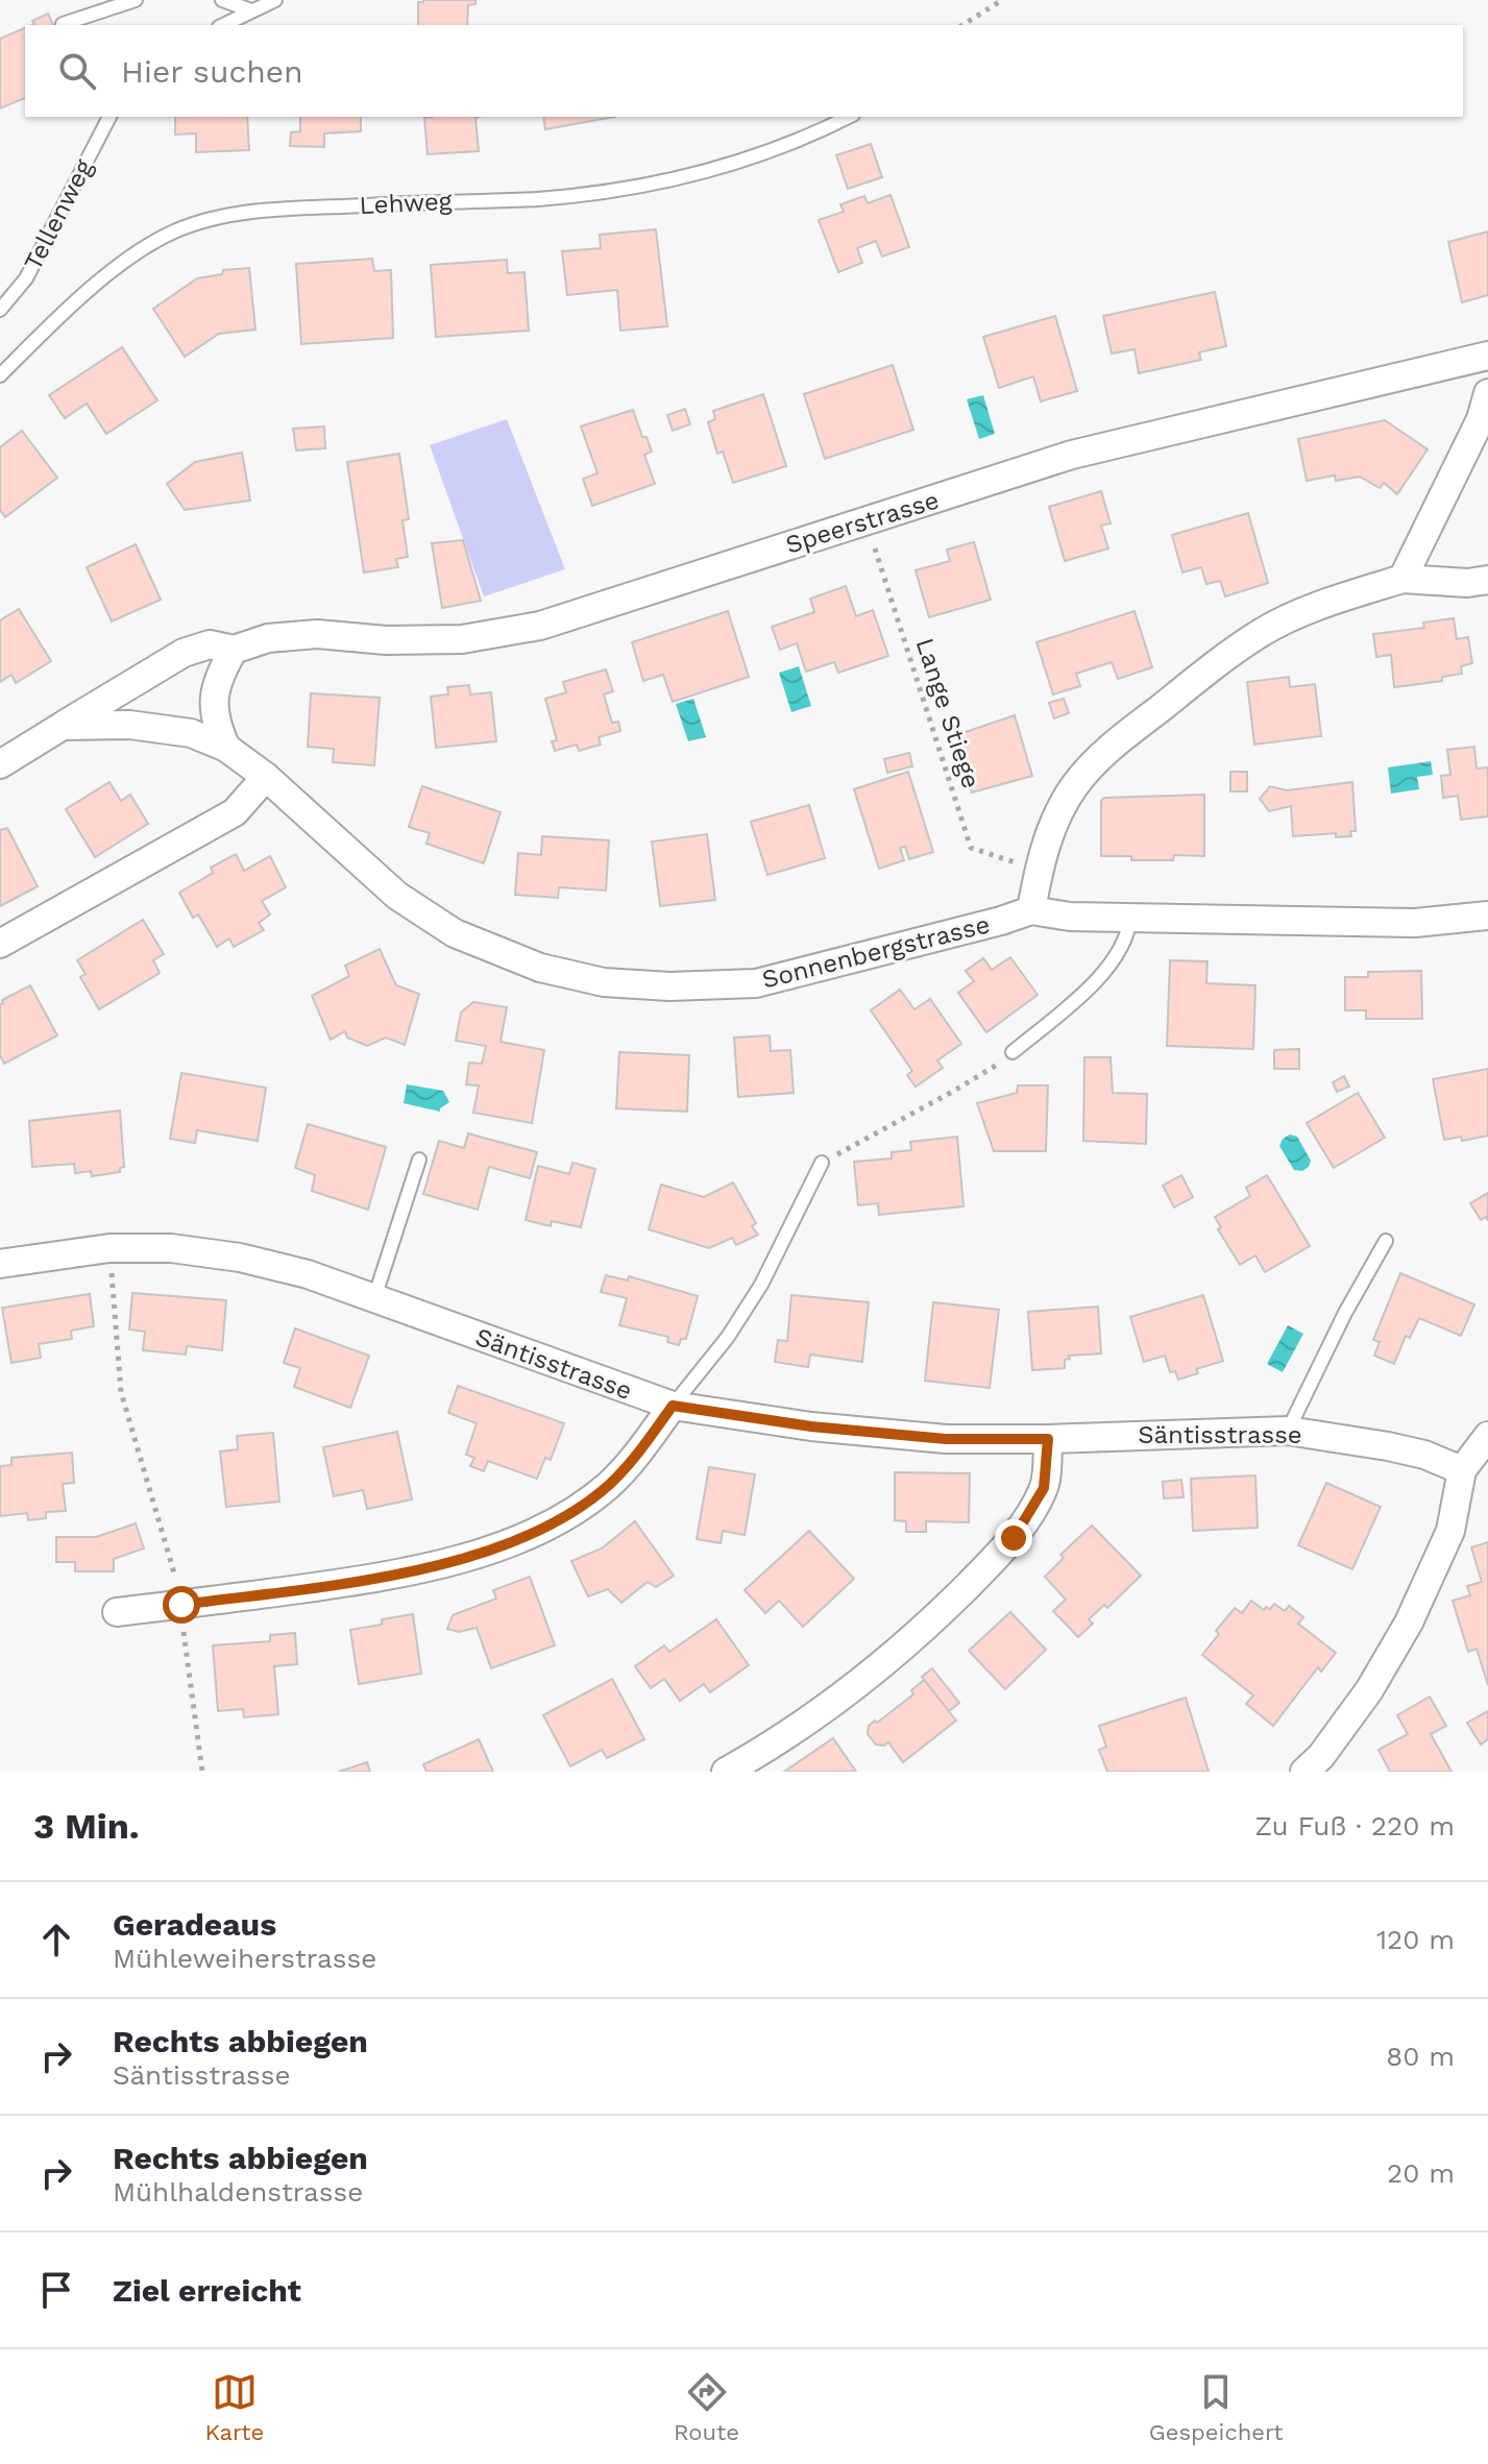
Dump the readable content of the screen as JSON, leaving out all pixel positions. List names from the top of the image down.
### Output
{
  "streets": {
    "street": ["Speerstrasse", "Sonnenbergstrasse", "Säntisstrasse"],
    "lane": ["Lehweg", "Tellenweg"],
    "path": ["Lange Stiege"]
  },
  "crossings": [
    ["Speerstrasse", "Sonnenbergstrasse"]
  ],
  "page": {
    "search": "Hier suchen",
    "heading": ["3 Min.", "Zu Fuß · 220 m"],
    "list": [
      ["Geradeaus", "Mühleweiherstrasse", "120 m"],
      ["Rechts abbiegen", "Säntisstrasse", "80 m"],
      ["Rechts abbiegen", "Mühlhaldenstrasse", "20 m"],
      "Ziel erreicht"
    ],
    "nav": ["Karte", "Route", "Gespeichert"]
  }
}
